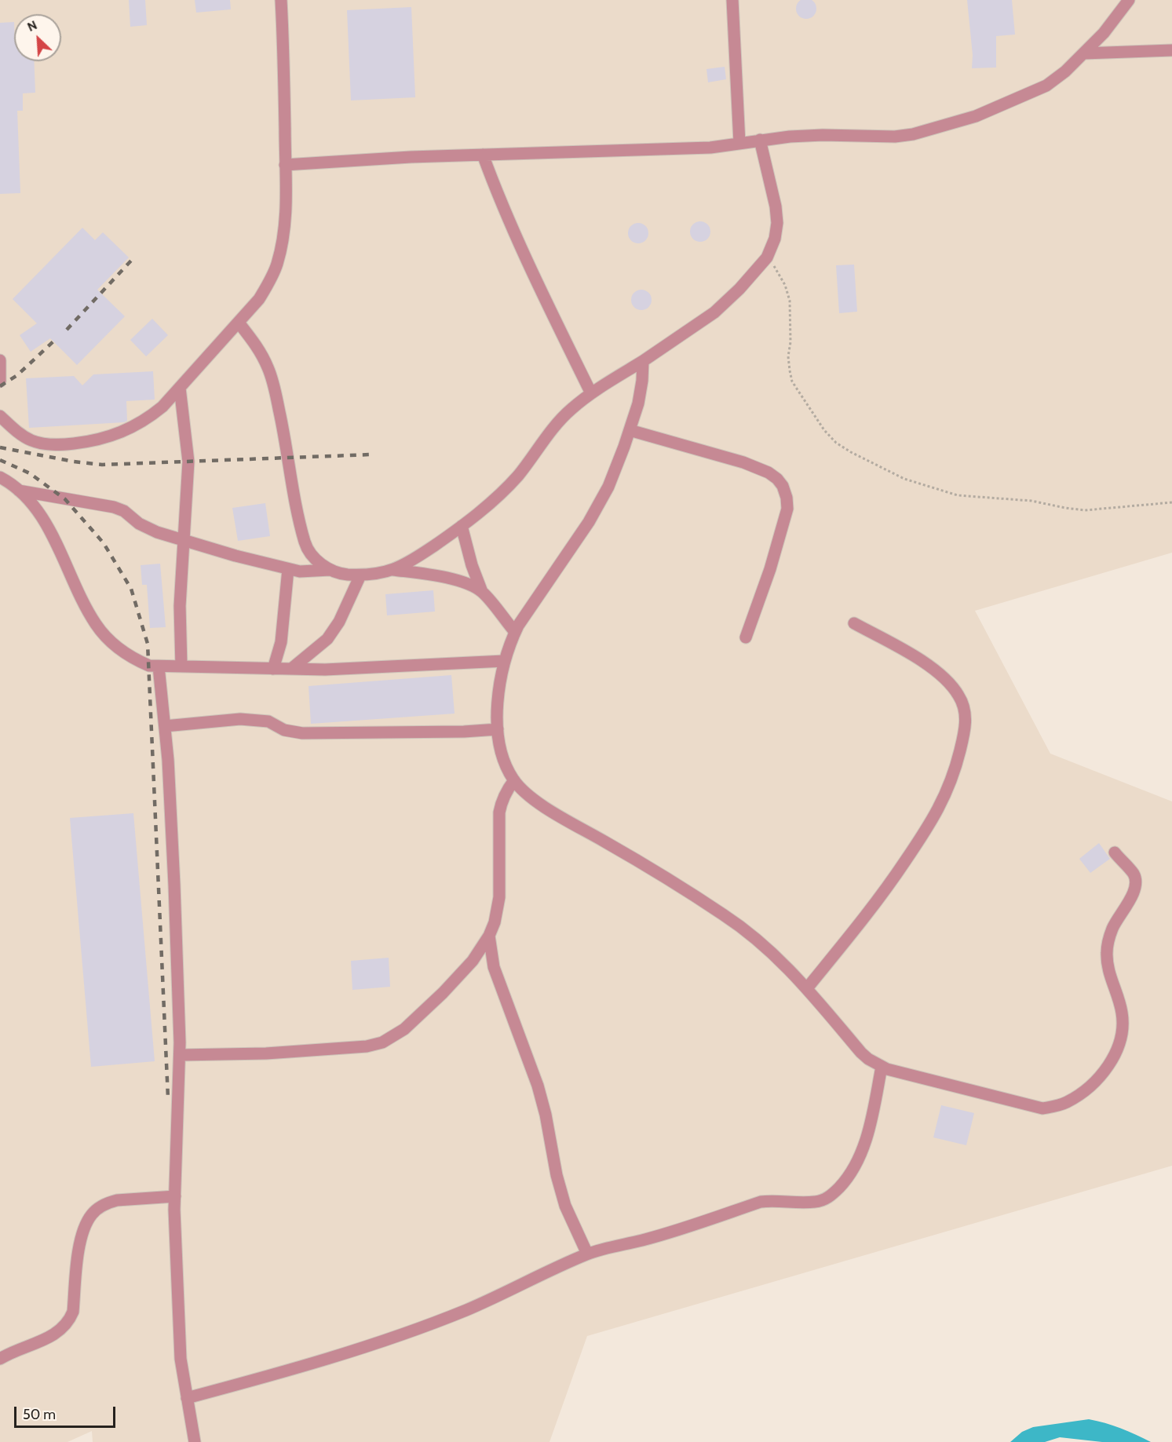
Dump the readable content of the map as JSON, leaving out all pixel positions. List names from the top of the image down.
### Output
{
  "scale_bar": "50 m",
  "north": "top left"
}
